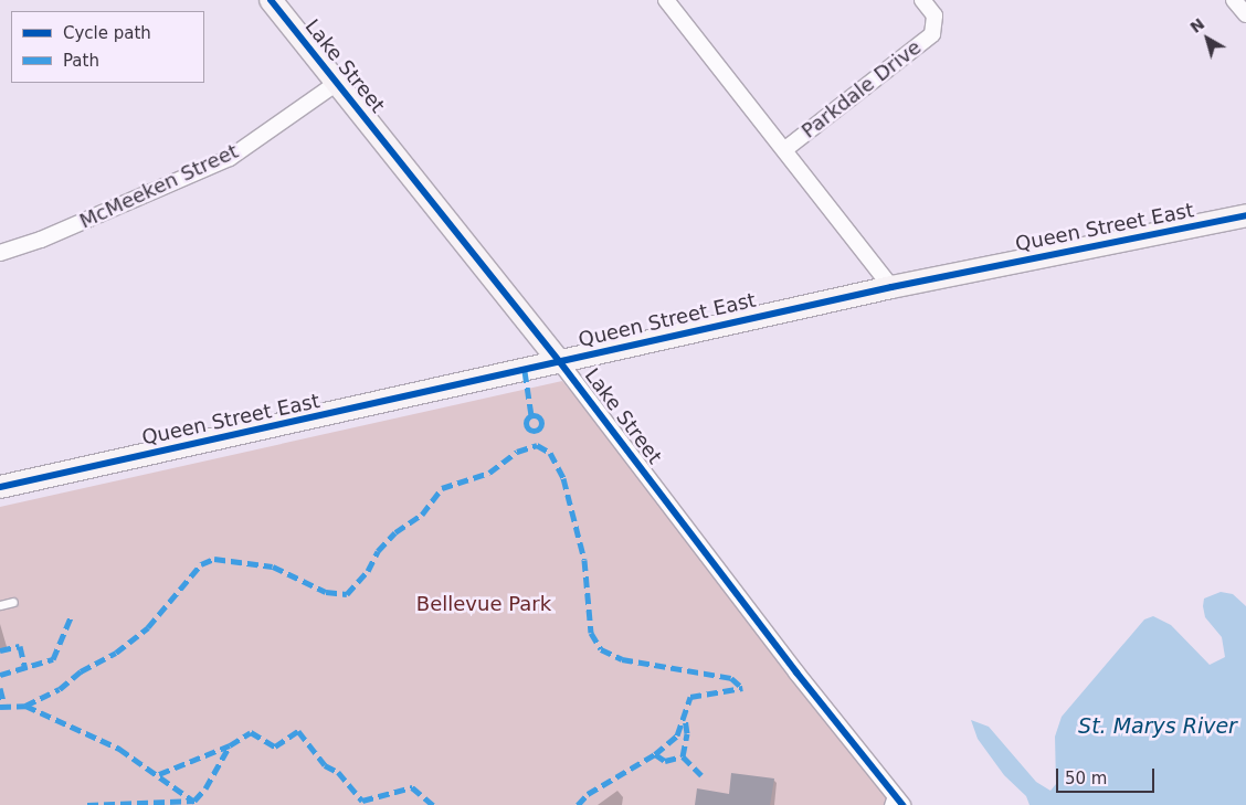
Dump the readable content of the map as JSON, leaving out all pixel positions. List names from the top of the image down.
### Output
{
  "streets": {
    "main road": ["Lake Street", "Queen Street East"],
    "street": ["Parkdale Drive", "McMeeken Street"]
  },
  "crossings": [
    ["Lake Street", "McMeeken Street"],
    ["Lake Street", "Queen Street East"],
    ["Parkdale Drive", "Queen Street East"]
  ],
  "water": ["St. Marys River"],
  "parks": ["Bellevue Park"],
  "legend": ["Cycle path", "Path"],
  "scale_bar": "50 m",
  "north": "top left"
}
